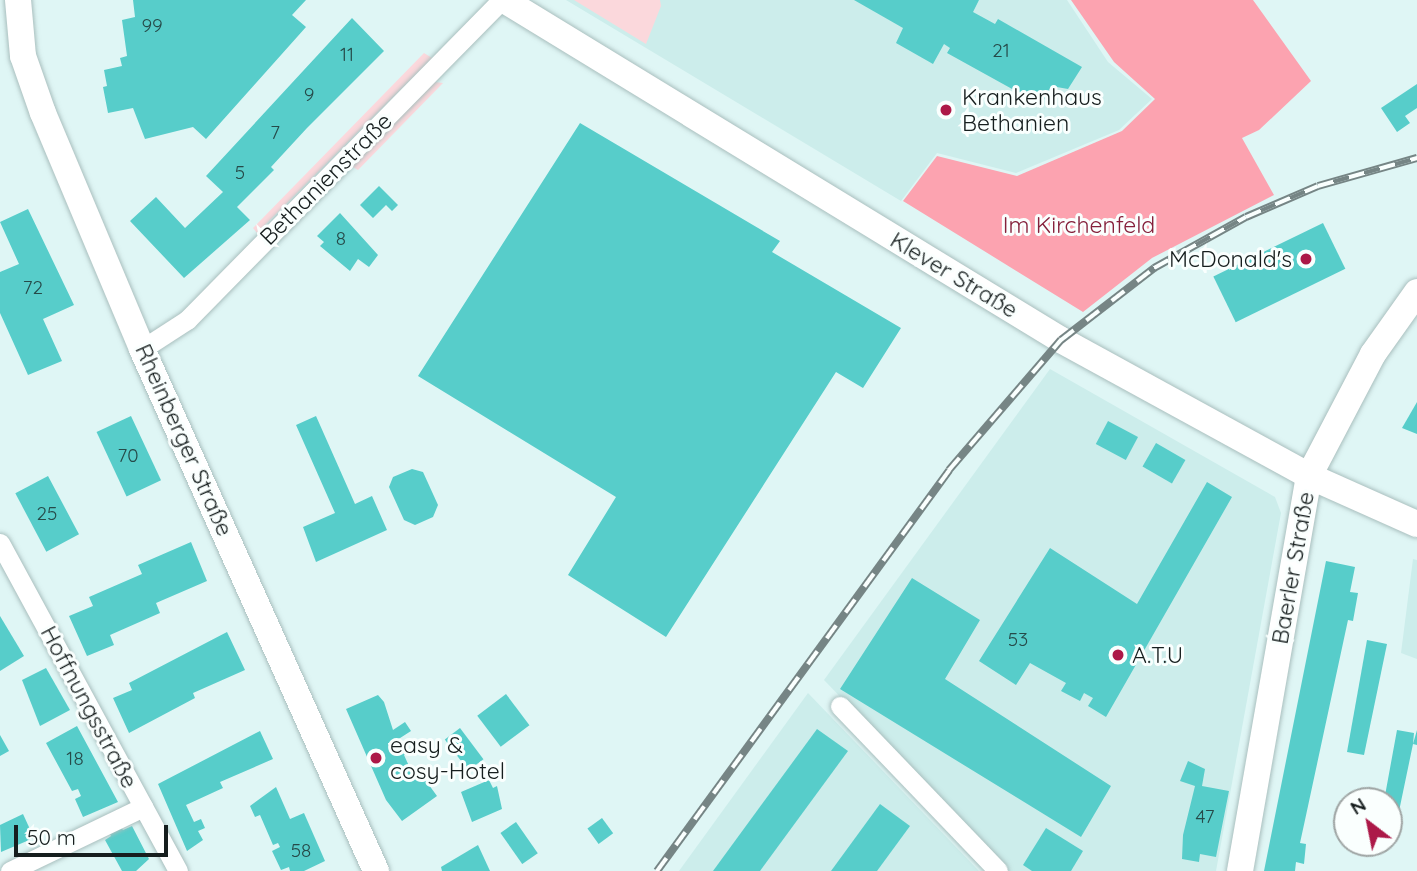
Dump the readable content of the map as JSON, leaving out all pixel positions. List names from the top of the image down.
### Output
{
  "streets": {
    "main road": ["Klever Straße", "Rheinberger Straße", "Baerler Straße"],
    "street": ["Bethanienstraße", "Hoffnungsstraße"]
  },
  "crossings": [
    ["Bethanienstraße", "Klever Straße"],
    ["Bethanienstraße", "Rheinberger Straße"],
    ["Klever Straße", "Baerler Straße"]
  ],
  "parks": ["Im Kirchenfeld"],
  "places": [
    "Krankenhaus Bethanien",
    "McDonald's",
    "A.T.U",
    "easy & cosy-Hotel"
  ],
  "house_numbers": [
    "99",
    "21",
    "11",
    "9",
    "7",
    "5",
    "8",
    "72",
    "70",
    "25",
    "53",
    "18",
    "47",
    "58"
  ],
  "scale_bar": "50 m",
  "north": "top left"
}
